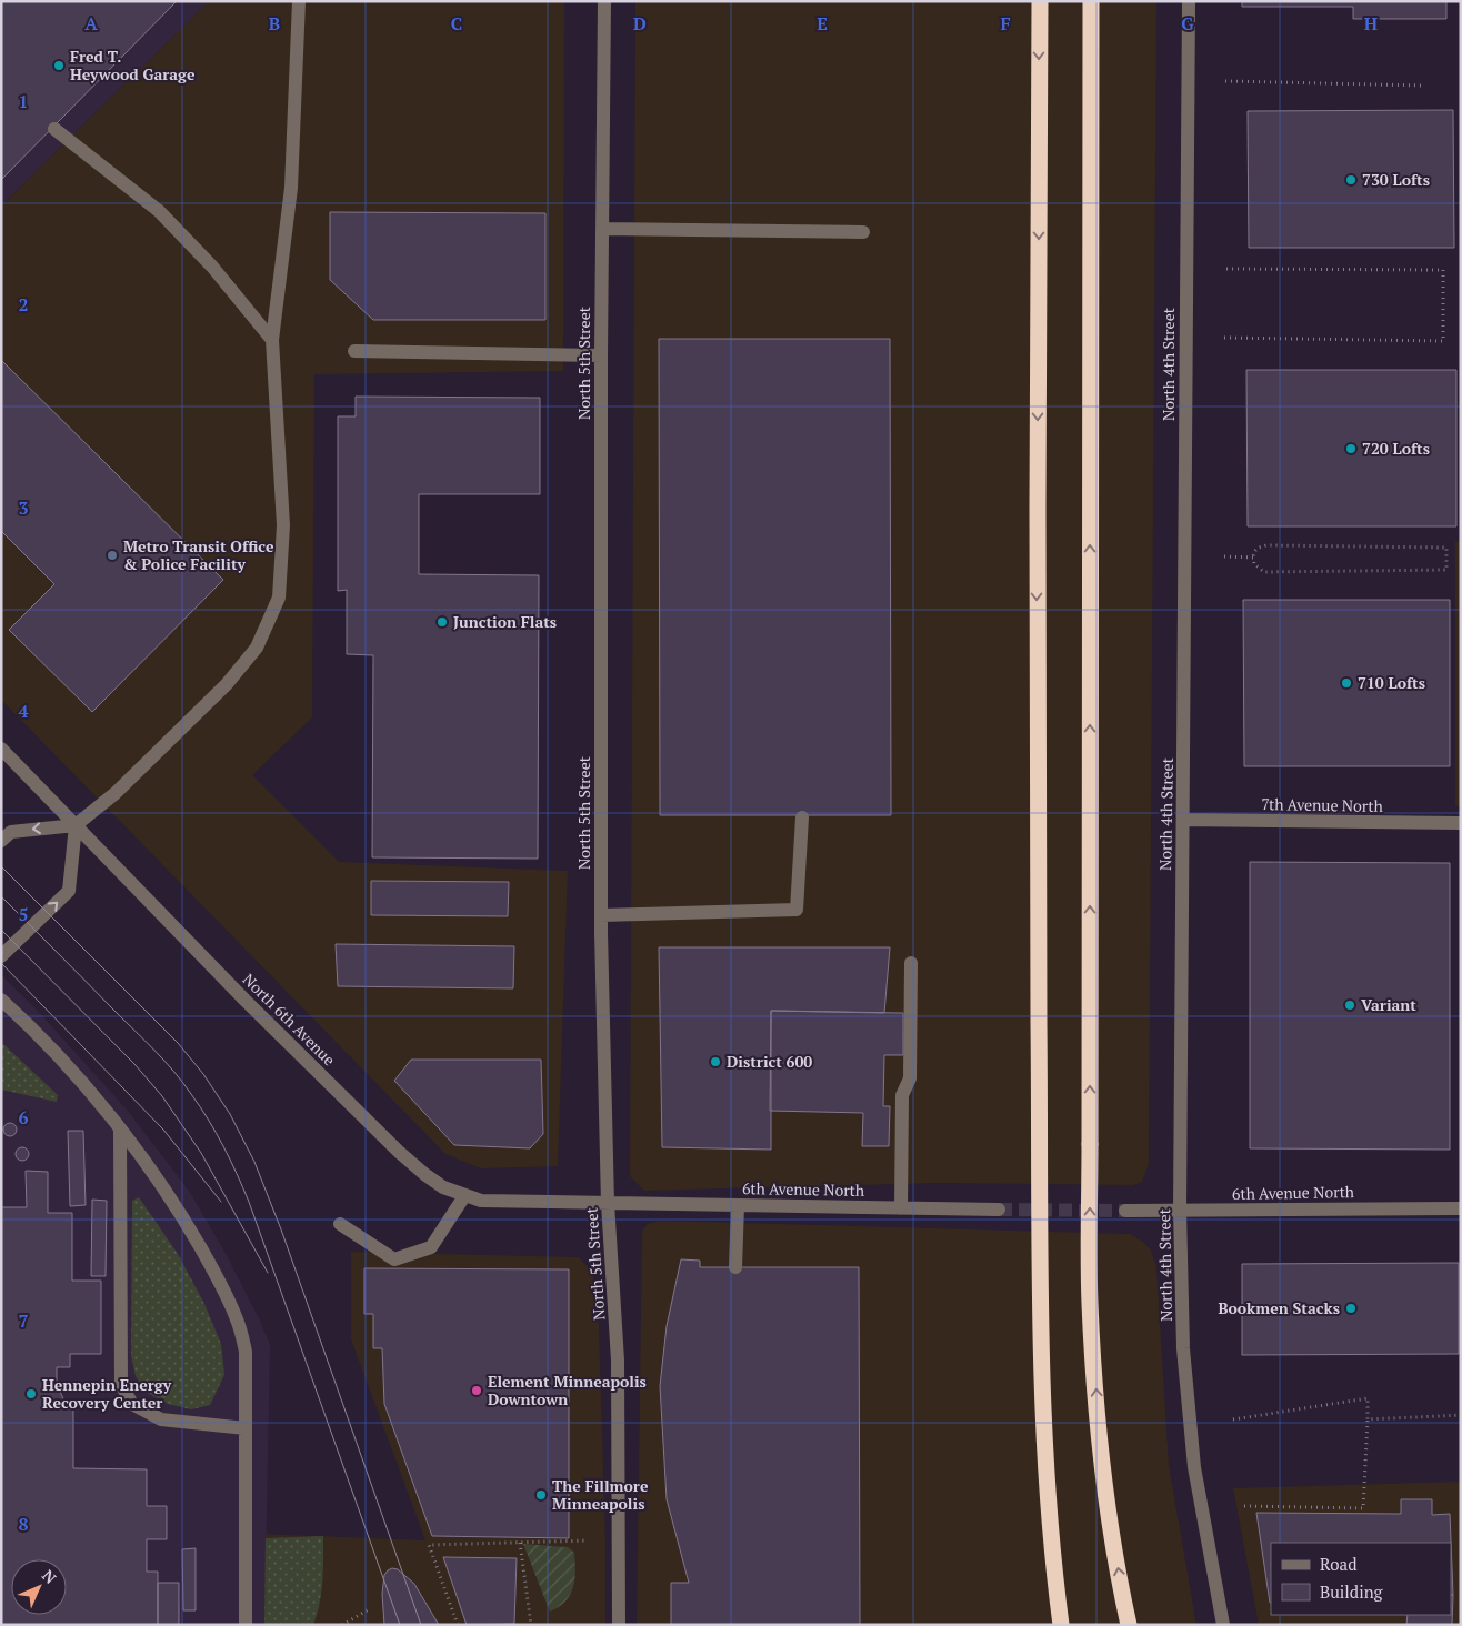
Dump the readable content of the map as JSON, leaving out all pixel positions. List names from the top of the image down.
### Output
{
  "streets": {
    "street": [
      "North 5th Street",
      "North 4th Street",
      "7th Avenue North",
      "North 6th Avenue",
      "6th Avenue North"
    ]
  },
  "crossings": [
    ["North 5th Street", "North 6th Avenue"],
    ["North 5th Street", "6th Avenue North"],
    ["North 4th Street", "7th Avenue North"],
    ["North 4th Street", "6th Avenue North"],
    ["North 6th Avenue", "6th Avenue North"]
  ],
  "places": [
    "Fred T. Heywood Garage",
    "730 Lofts",
    "720 Lofts",
    "Metro Transit Office & Police Facility",
    "Junction Flats",
    "710 Lofts",
    "Variant",
    "District 600",
    "Bookmen Stacks",
    "Element Minneapolis Downtown",
    "Hennepin Energy Recovery Center",
    "The Fillmore Minneapolis"
  ],
  "legend": ["Road", "Building"],
  "north": "top right",
  "grid": {
    "columns": [
      "A",
      "B",
      "C",
      "D",
      "E",
      "F",
      "G",
      "H"
    ],
    "rows": [
      "1",
      "2",
      "3",
      "4",
      "5",
      "6",
      "7",
      "8"
    ]
  }
}
